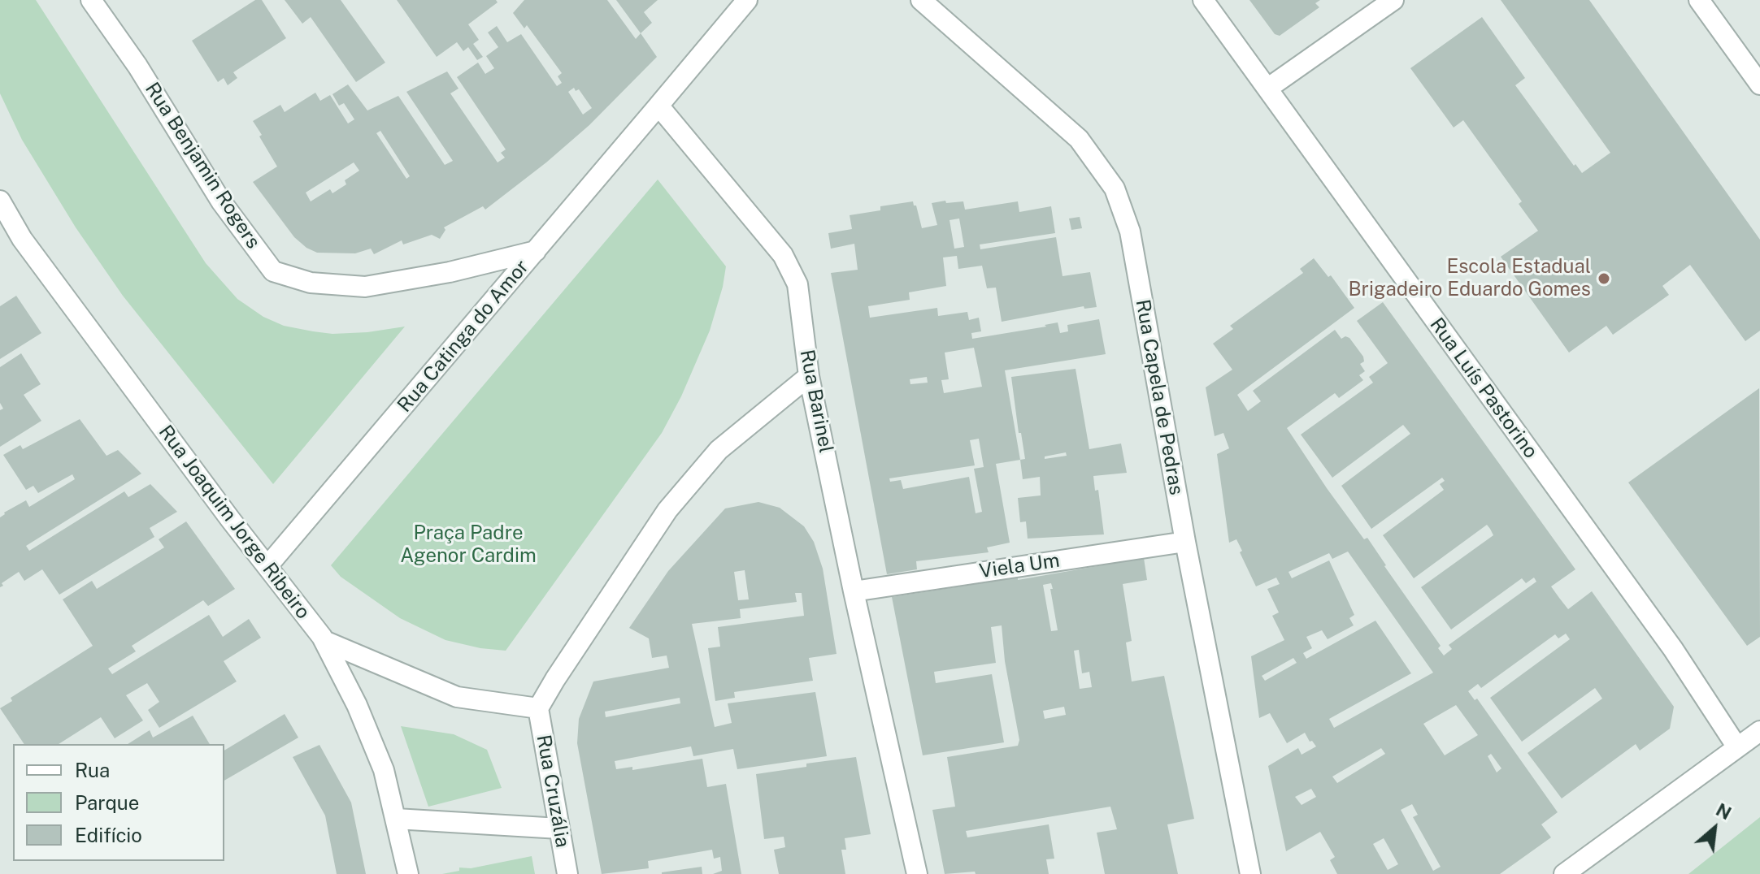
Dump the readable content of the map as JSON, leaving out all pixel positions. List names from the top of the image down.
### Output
{
  "streets": {
    "street": [
      "Rua Benjamin Rogers",
      "Rua Catinga do Amor",
      "Rua Luís Pastorino",
      "Rua Capela de Pedras",
      "Rua Barinel",
      "Rua Joaquim Jorge Ribeiro",
      "Viela Um",
      "Rua Cruzália"
    ]
  },
  "crossings": [
    ["Rua Benjamin Rogers", "Rua Catinga do Amor"],
    ["Rua Catinga do Amor", "Rua Barinel"],
    ["Rua Catinga do Amor", "Rua Joaquim Jorge Ribeiro"],
    ["Rua Capela de Pedras", "Viela Um"],
    ["Rua Barinel", "Viela Um"]
  ],
  "parks": ["Praça Padre Agenor Cardim"],
  "places": ["Escola Estadual Brigadeiro Eduardo Gomes"],
  "legend": ["Rua", "Parque", "Edifício"],
  "north": "top right"
}
